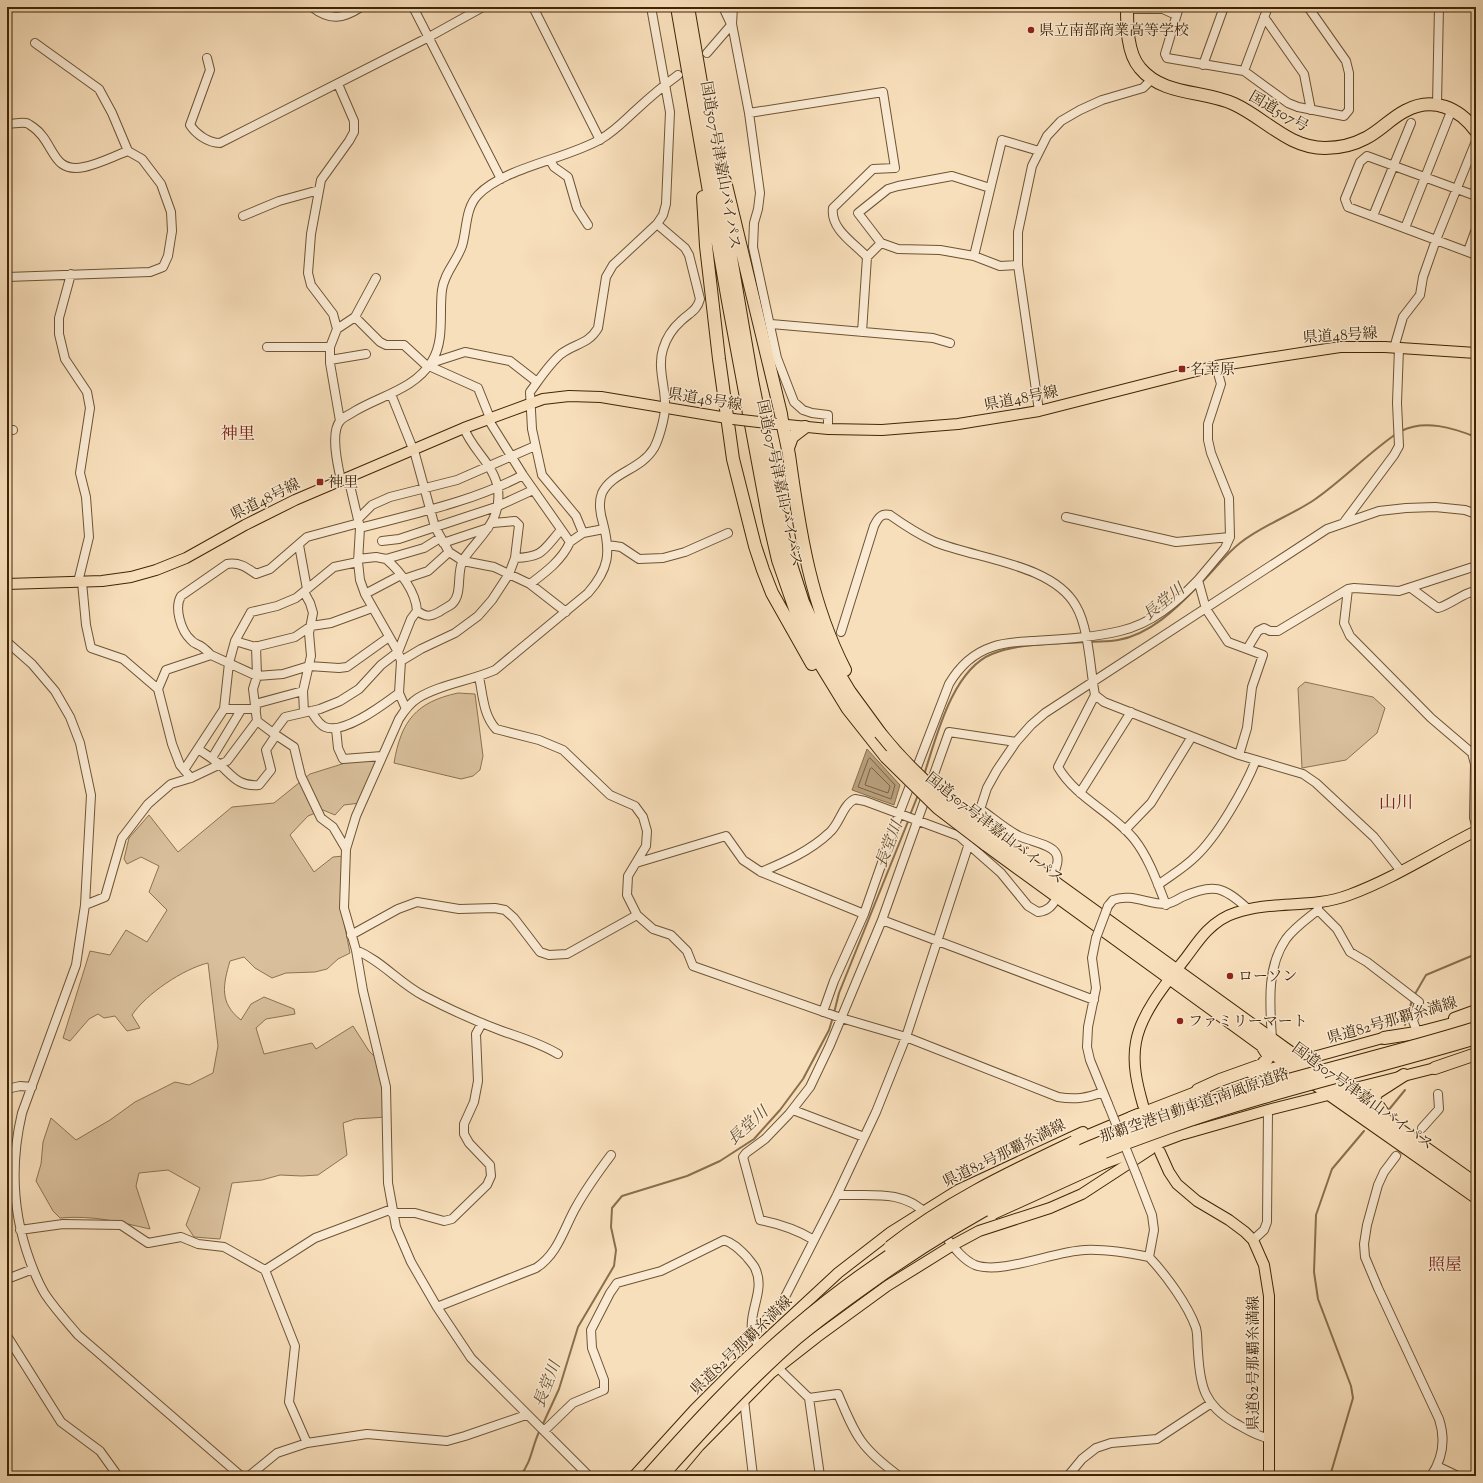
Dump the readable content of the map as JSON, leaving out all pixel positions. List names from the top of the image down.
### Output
{
  "streets": {
    "highway": ["国道507号", "国道507号津嘉山バイパス", "那覇空港自動車道;南風原道路"],
    "main road": ["県道48号線", "県道82号那覇糸満線"]
  },
  "crossings": [
    ["国道507号津嘉山バイパス", "県道82号那覇糸満線"]
  ],
  "districts": ["神里", "山川", "照屋"],
  "water": ["長堂川"],
  "places": {
    "other": ["県立南部商業高等学校", "ローソン", "ファミリーマート"],
    "transit": ["名幸原", "神里"]
  }
}
